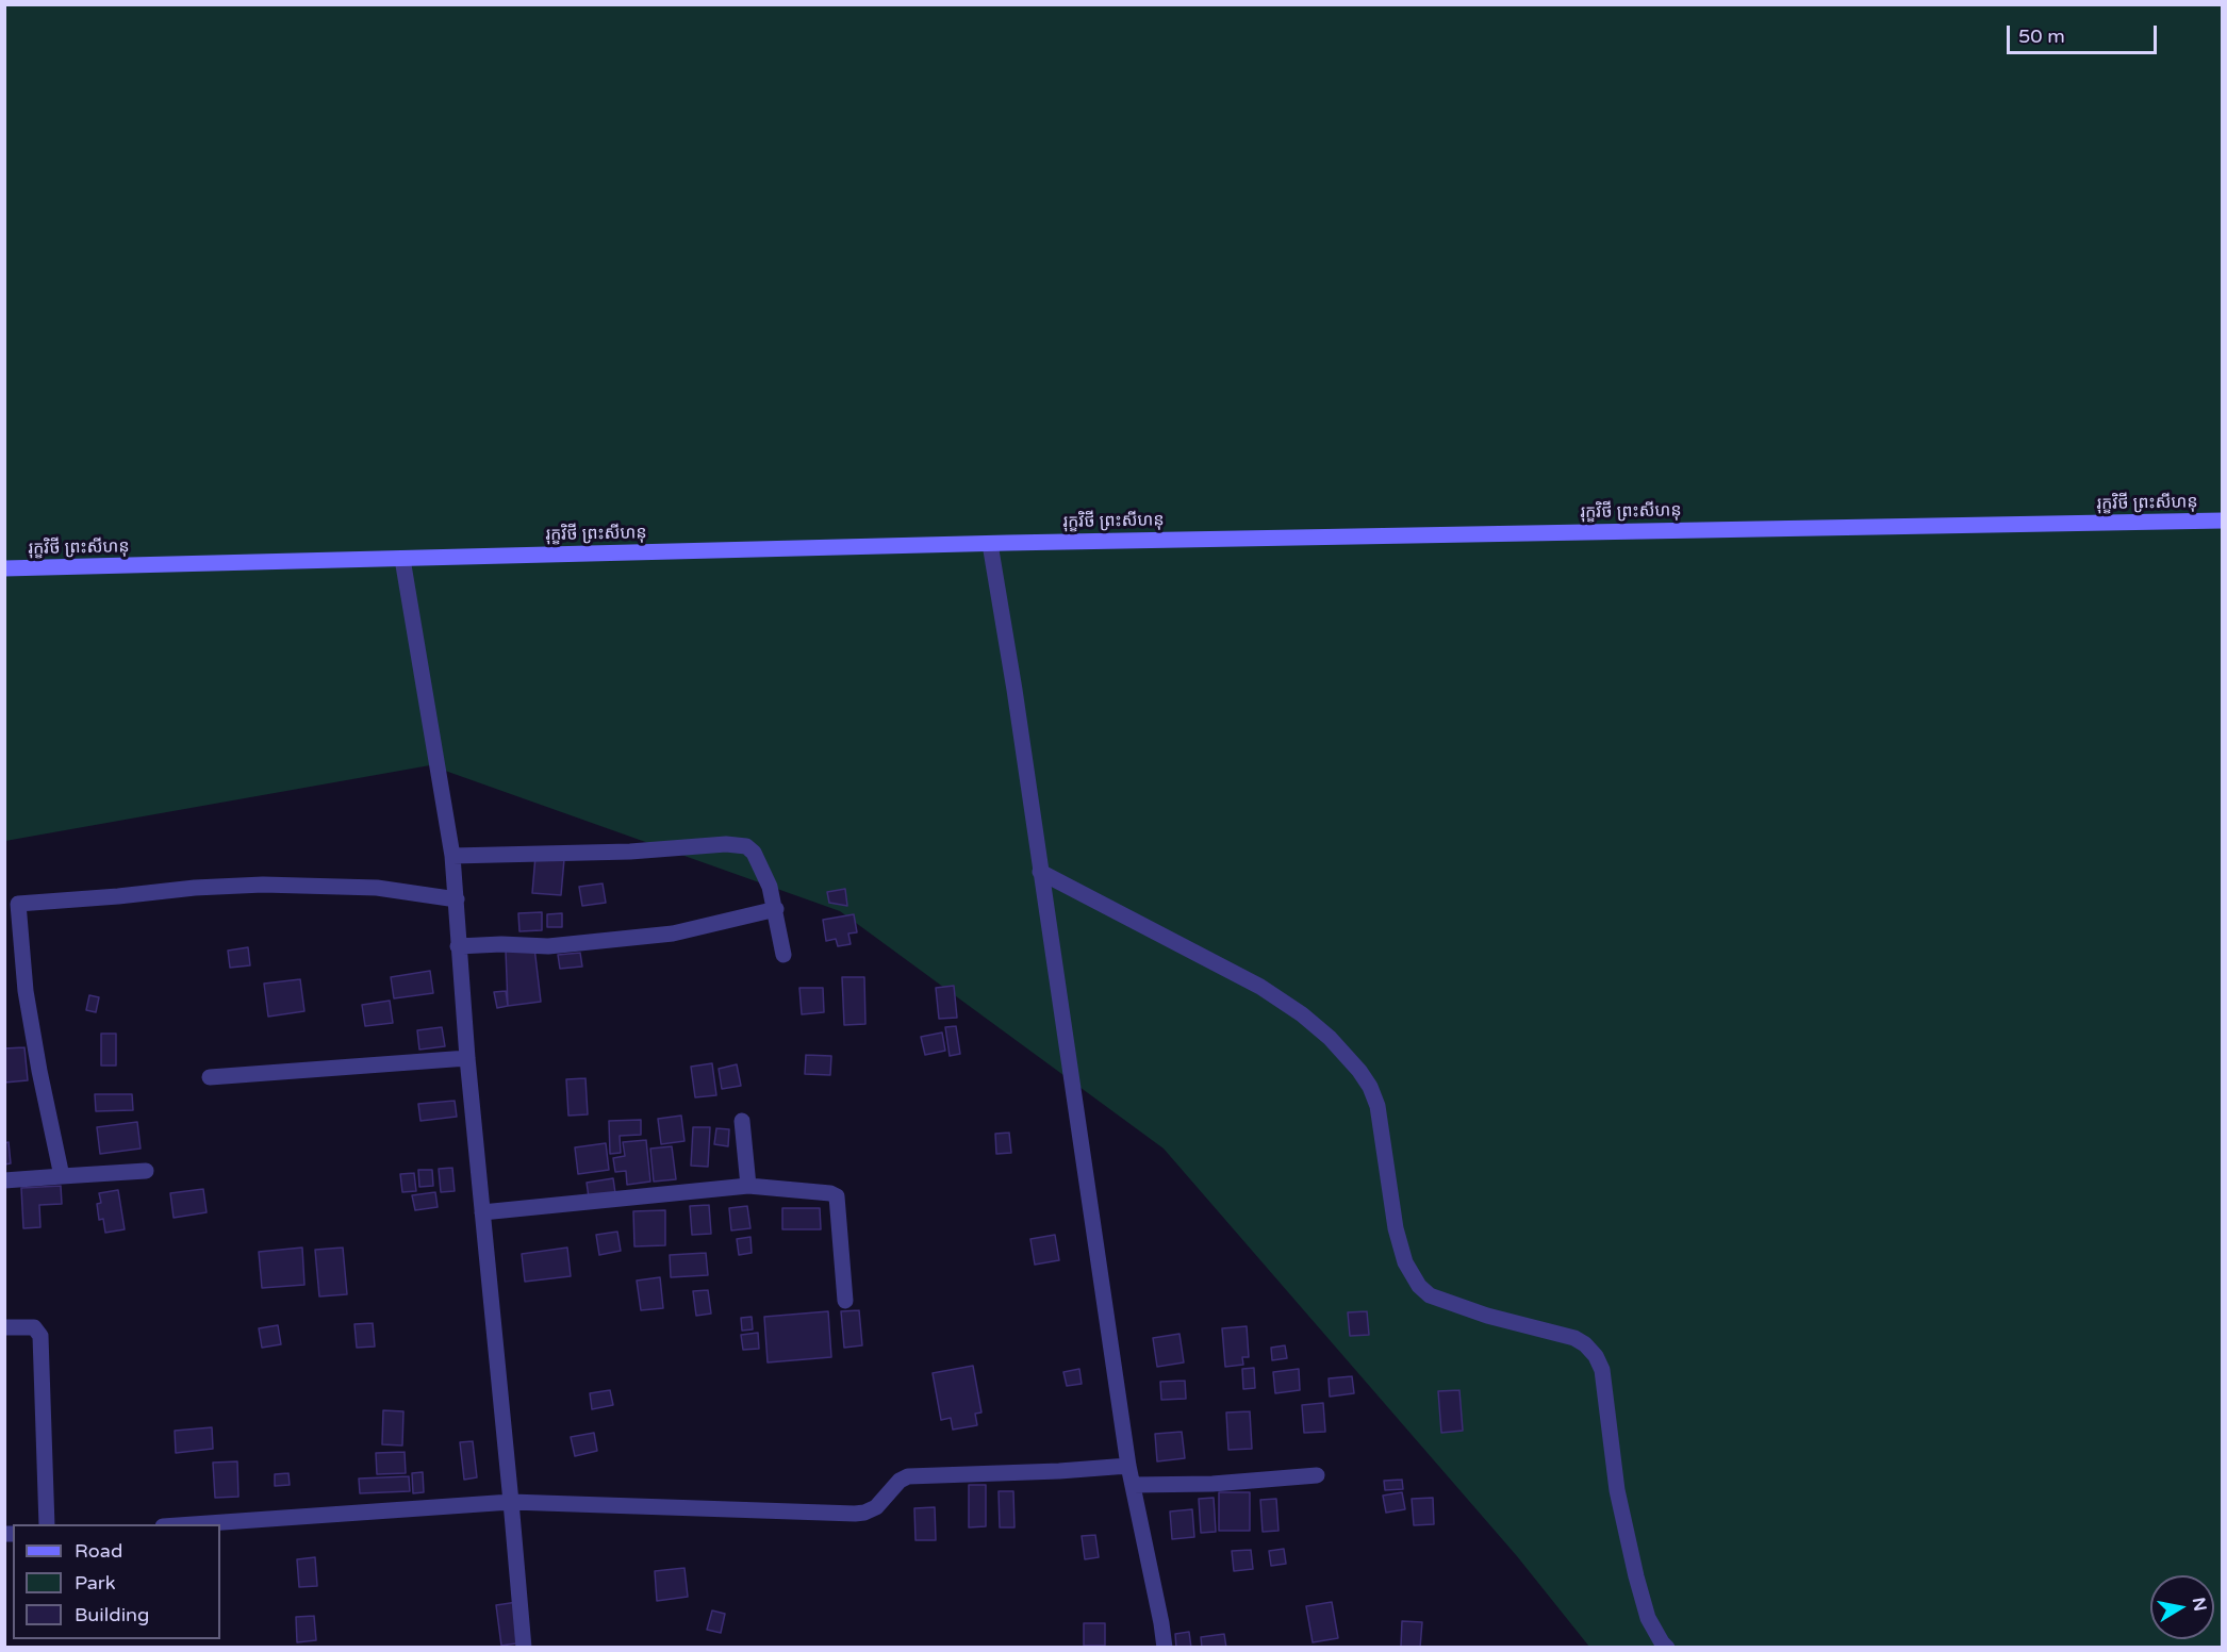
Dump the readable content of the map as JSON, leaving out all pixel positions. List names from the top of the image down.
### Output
{
  "streets": {
    "street": ["រុក្ខវិថី ព្រះសីហនុ"]
  },
  "legend": ["Road", "Park", "Building"],
  "scale_bar": "50 m",
  "north": "right"
}
